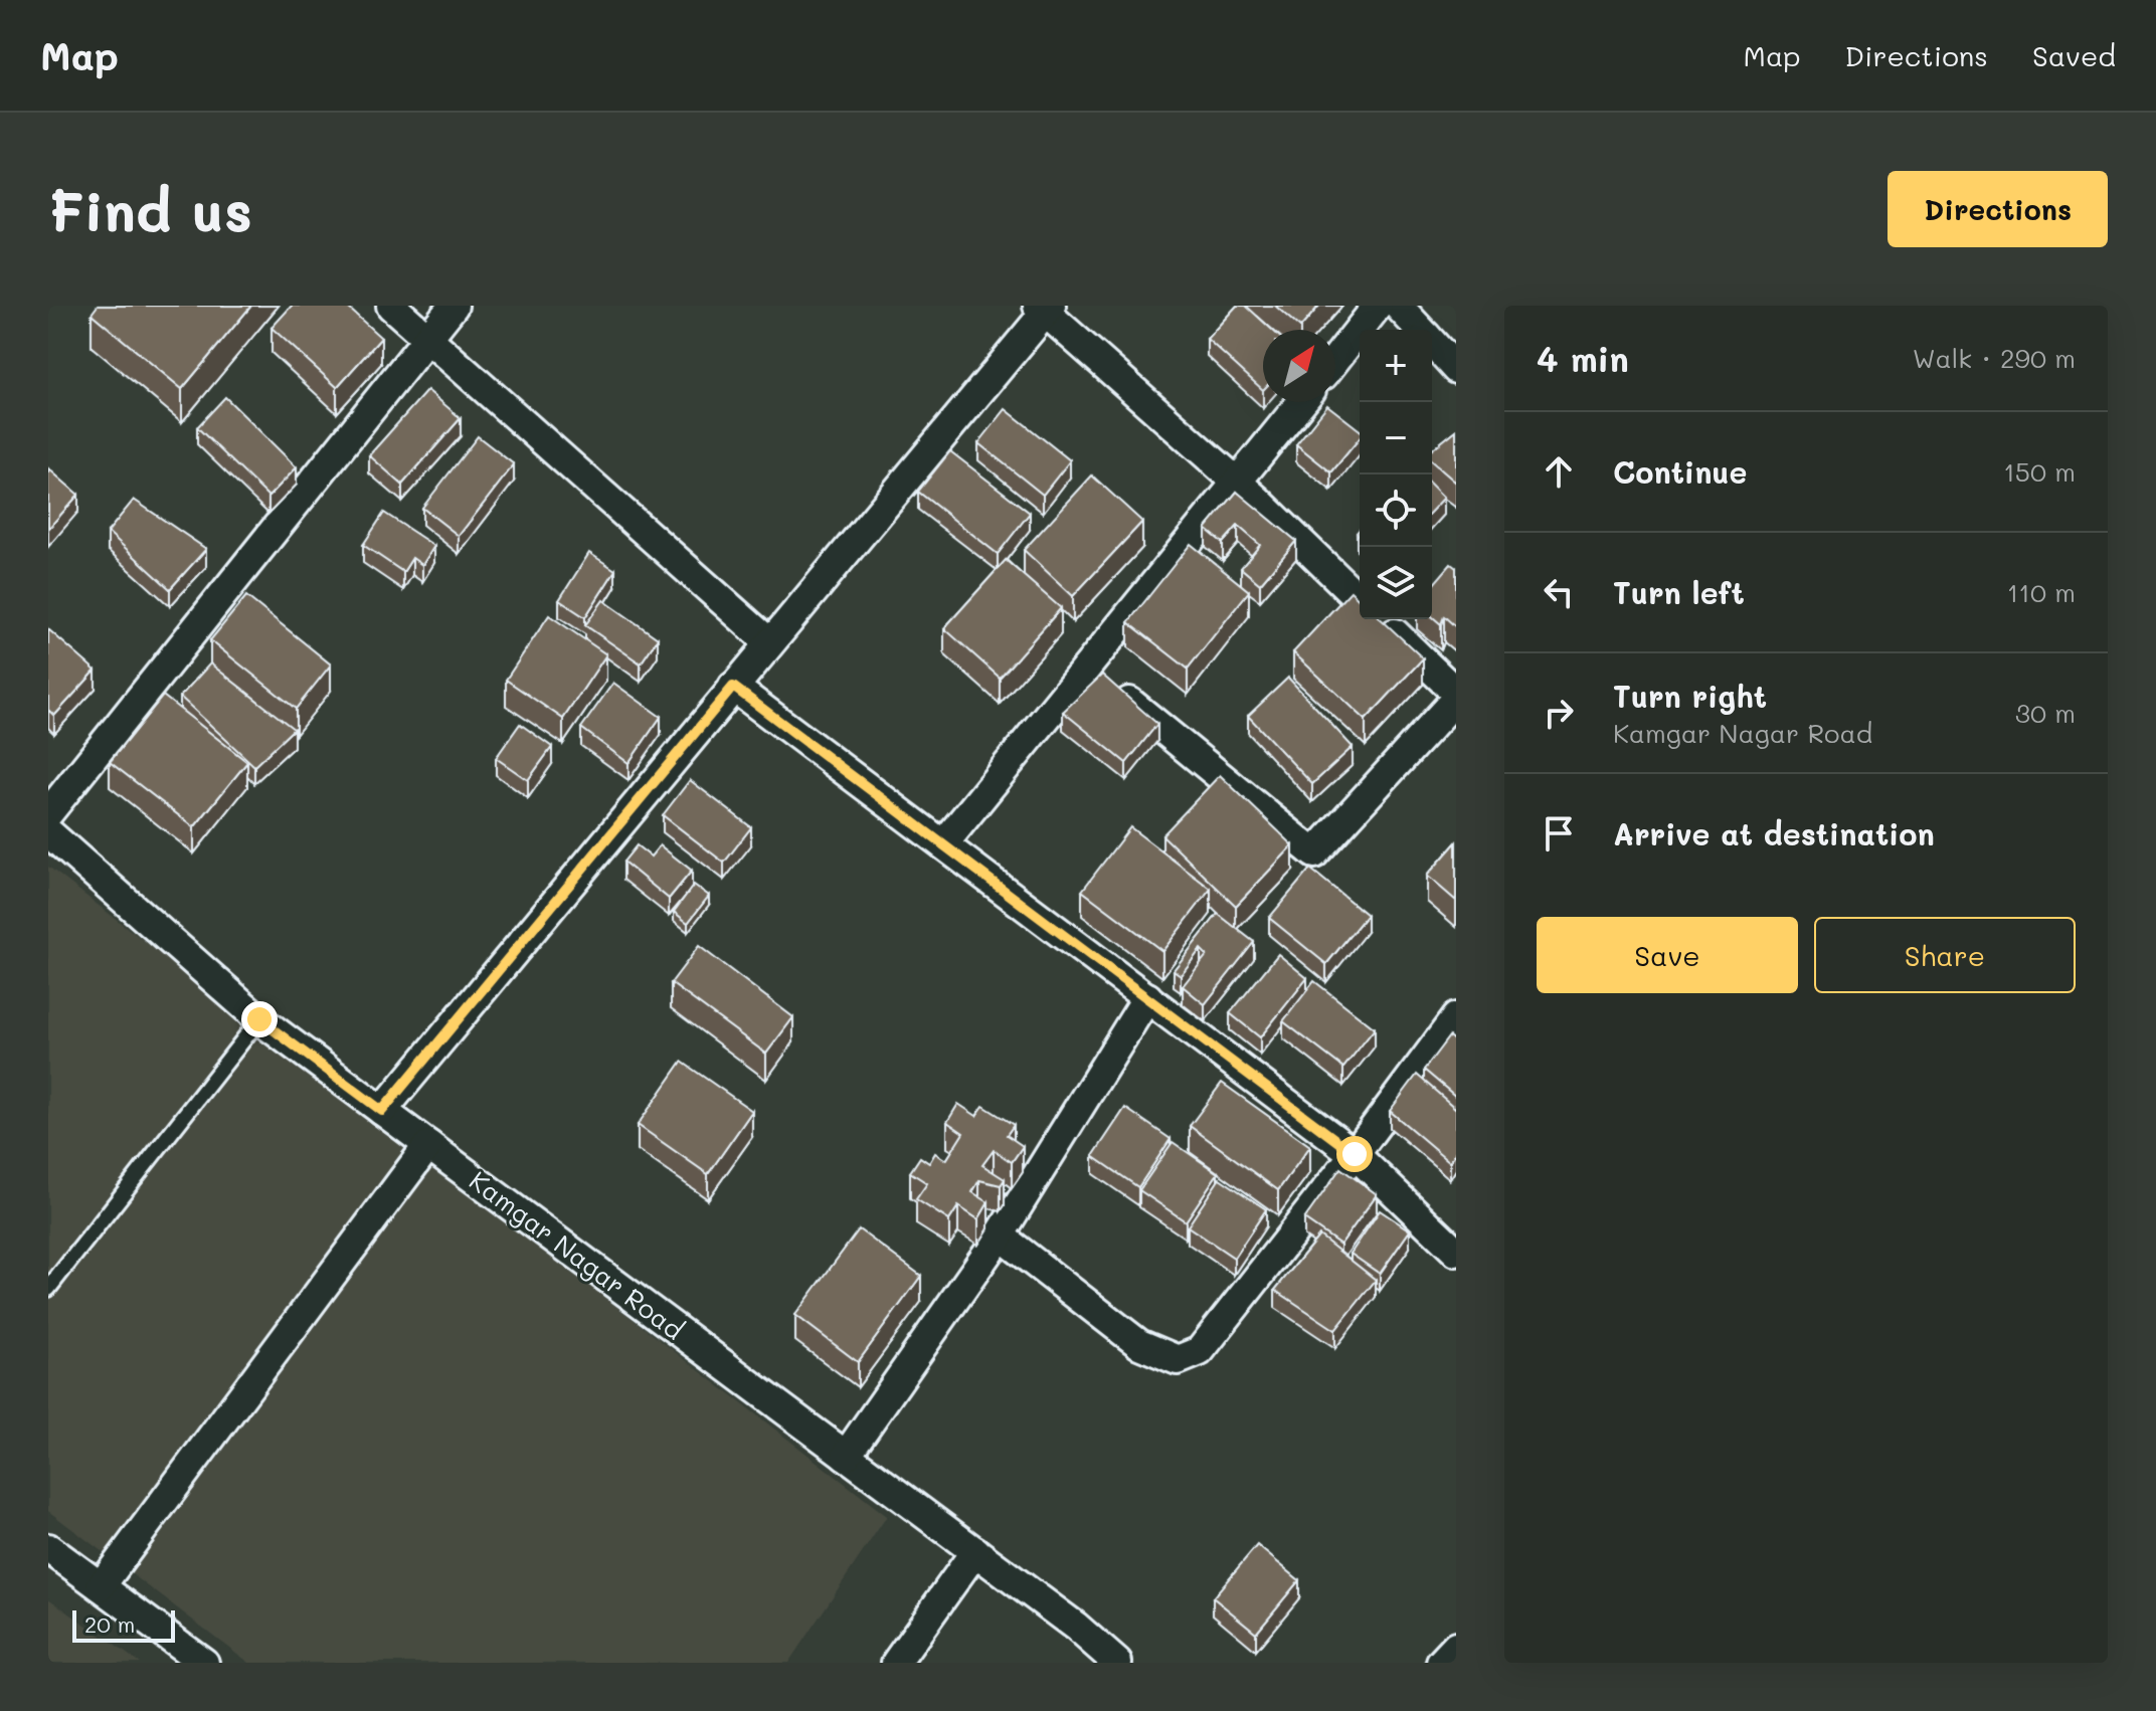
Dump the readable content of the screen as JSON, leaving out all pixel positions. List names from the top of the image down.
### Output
{
  "streets": {
    "street": ["Kamgar Nagar Road"]
  },
  "scale_bar": "20 m",
  "north": "top right",
  "page": {
    "header": "Map",
    "nav": ["Map", "Directions", "Saved"],
    "buttons": [
      "Directions",
      ["Save", "Share"]
    ],
    "title": "Find us",
    "heading": ["4 min", "Walk · 290 m"],
    "map_buttons": ["+", "−"],
    "list": [
      ["Continue", "150 m"],
      ["Turn left", "110 m"],
      ["Turn right", "Kamgar Nagar Road", "30 m"],
      "Arrive at destination"
    ],
    "scale": "20 m"
  }
}
